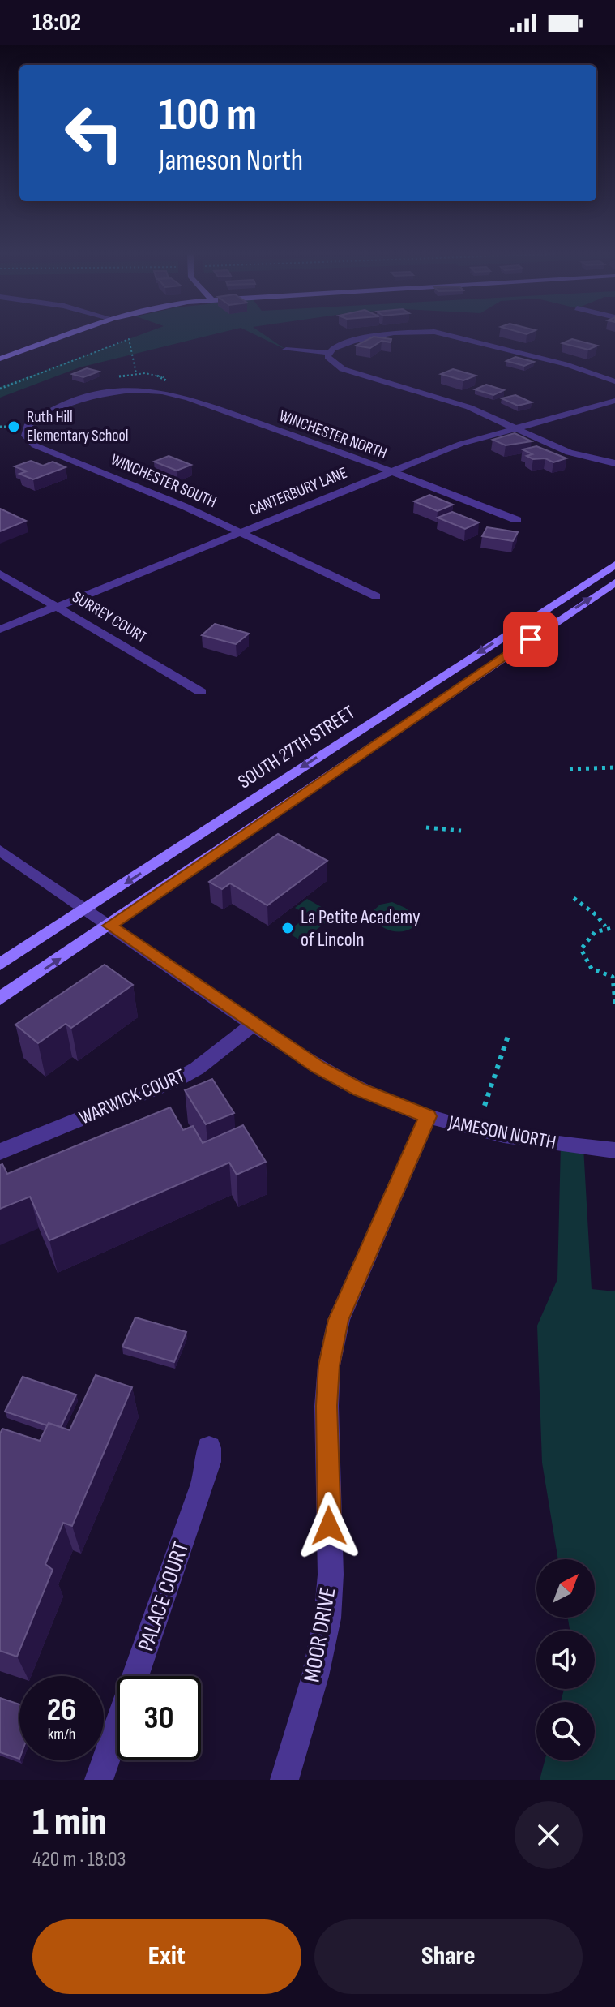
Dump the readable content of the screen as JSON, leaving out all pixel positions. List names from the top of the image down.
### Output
{
  "streets": {
    "main road": ["SOUTH 27TH STREET"],
    "street": [
      "WINCHESTER NORTH",
      "WINCHESTER SOUTH",
      "CANTERBURY LANE",
      "SURREY COURT",
      "WARWICK COURT",
      "JAMESON NORTH",
      "PALACE COURT",
      "MOOR DRIVE"
    ]
  },
  "crossings": [
    ["WINCHESTER NORTH", "WINCHESTER SOUTH"],
    ["WINCHESTER NORTH", "CANTERBURY LANE"],
    ["WINCHESTER SOUTH", "CANTERBURY LANE"],
    ["CANTERBURY LANE", "SURREY COURT"],
    ["SOUTH 27TH STREET", "JAMESON NORTH"],
    ["WARWICK COURT", "JAMESON NORTH"],
    ["JAMESON NORTH", "MOOR DRIVE"]
  ],
  "places": ["Ruth Hill Elementary School", "La Petite Academy of Lincoln"],
  "north": "top right",
  "page": {
    "status": "18:02",
    "turn": ["100 m", "Jameson North"],
    "speed": "26 km/h",
    "limit": "30",
    "heading": ["1 min", "420 m · 18:03"],
    "buttons": ["Exit", "Share"]
  }
}
